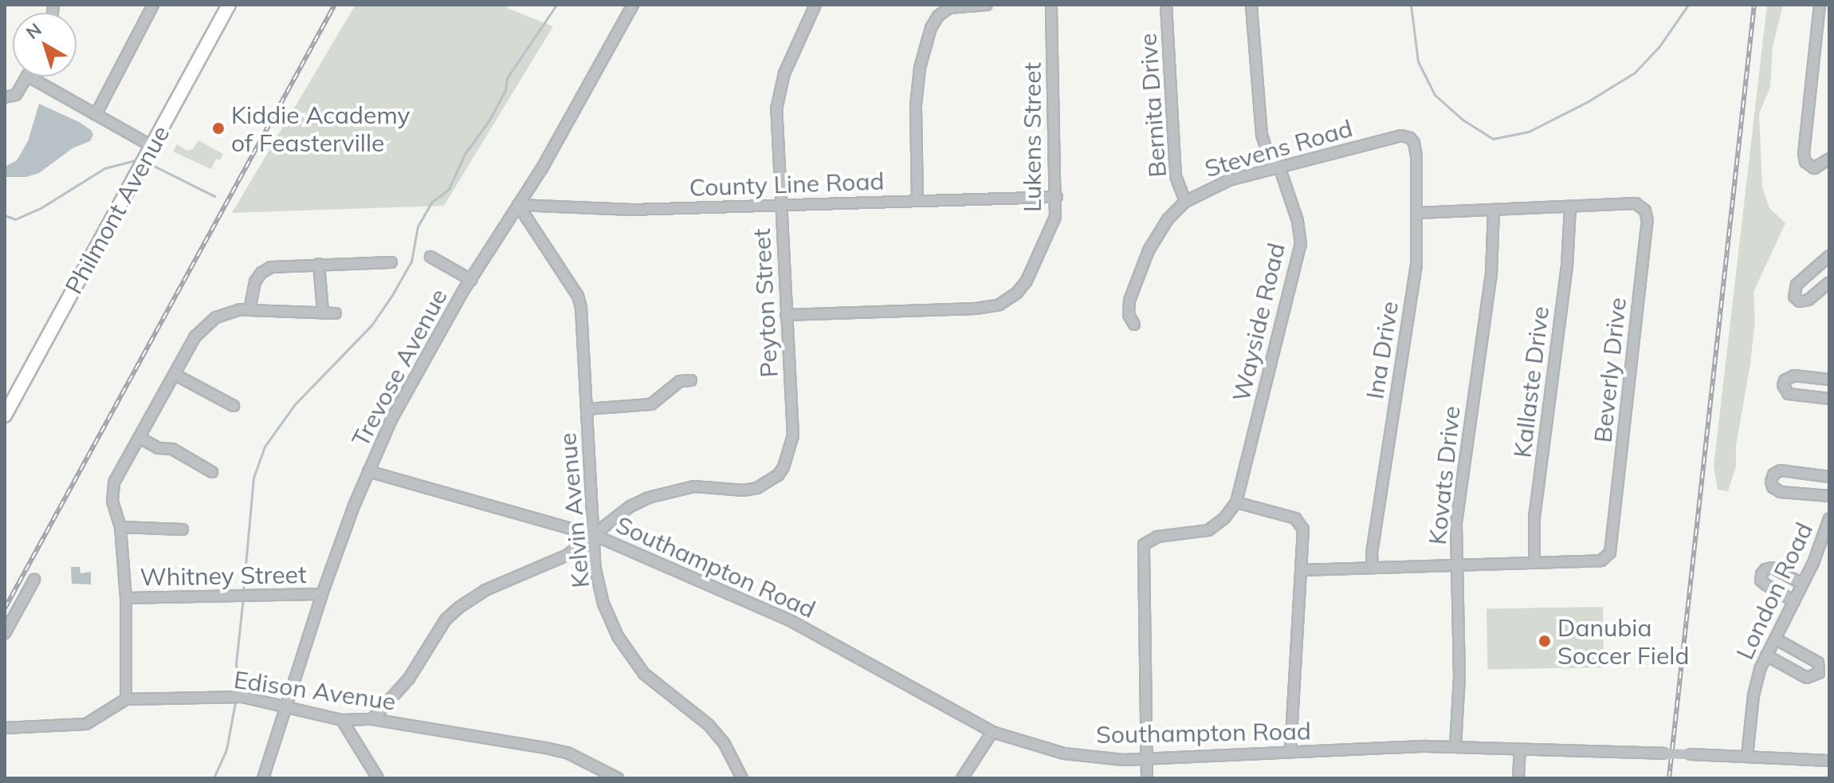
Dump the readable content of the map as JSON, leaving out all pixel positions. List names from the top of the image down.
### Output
{
  "streets": {
    "main road": ["Philmont Avenue"],
    "street": [
      "Bernita Drive",
      "Lukens Street",
      "Stevens Road",
      "County Line Road",
      "Peyton Street",
      "Wayside Road",
      "Ina Drive",
      "Trevose Avenue",
      "Beverly Drive",
      "Kallaste Drive",
      "Kovats Drive",
      "Kelvin Avenue",
      "Southampton Road",
      "Whitney Street",
      "London Road",
      "Edison Avenue"
    ]
  },
  "crossings": [
    ["Bernita Drive", "Stevens Road"],
    ["Lukens Street", "County Line Road"],
    ["Lukens Street", "Peyton Street"],
    ["Stevens Road", "Wayside Road"],
    ["Stevens Road", "Ina Drive"],
    ["County Line Road", "Peyton Street"],
    ["County Line Road", "Trevose Avenue"],
    ["County Line Road", "Kelvin Avenue"],
    ["Peyton Street", "Kelvin Avenue"],
    ["Peyton Street", "Southampton Road"],
    ["Ina Drive", "Beverly Drive"],
    ["Trevose Avenue", "Kelvin Avenue"],
    ["Trevose Avenue", "Southampton Road"],
    ["Trevose Avenue", "Whitney Street"],
    ["Trevose Avenue", "Edison Avenue"],
    ["Beverly Drive", "Kallaste Drive"],
    ["Beverly Drive", "Kovats Drive"],
    ["Kovats Drive", "Southampton Road"],
    ["Kelvin Avenue", "Southampton Road"],
    ["Southampton Road", "London Road"]
  ],
  "places": ["Kiddie Academy of Feasterville", "Danubia Soccer Field"],
  "north": "top left"
}
